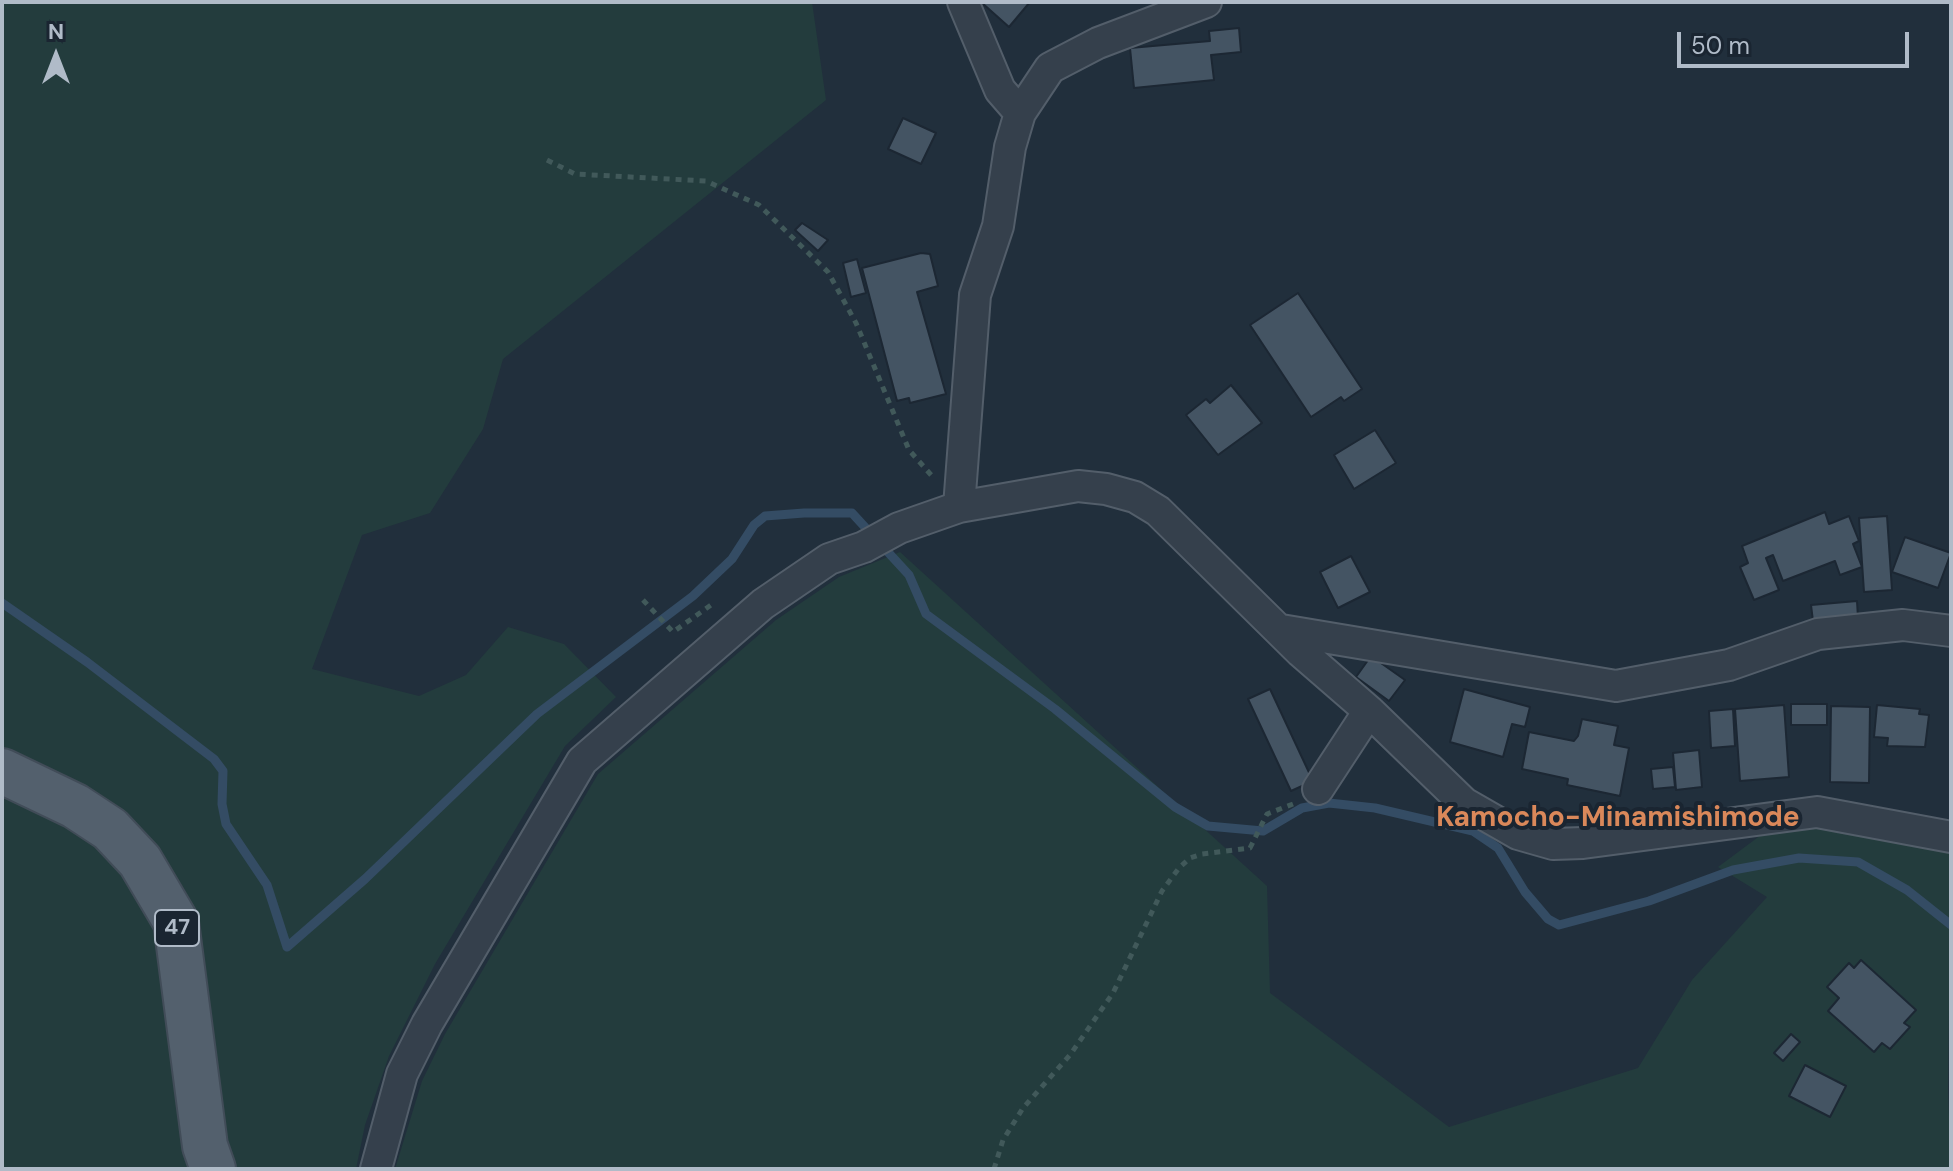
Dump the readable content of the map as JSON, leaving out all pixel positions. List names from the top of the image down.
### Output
{
  "streets": {
    "main road": ["47"]
  },
  "districts": ["Kamocho-Minamishimode"],
  "scale_bar": "50 m",
  "north": "top"
}
